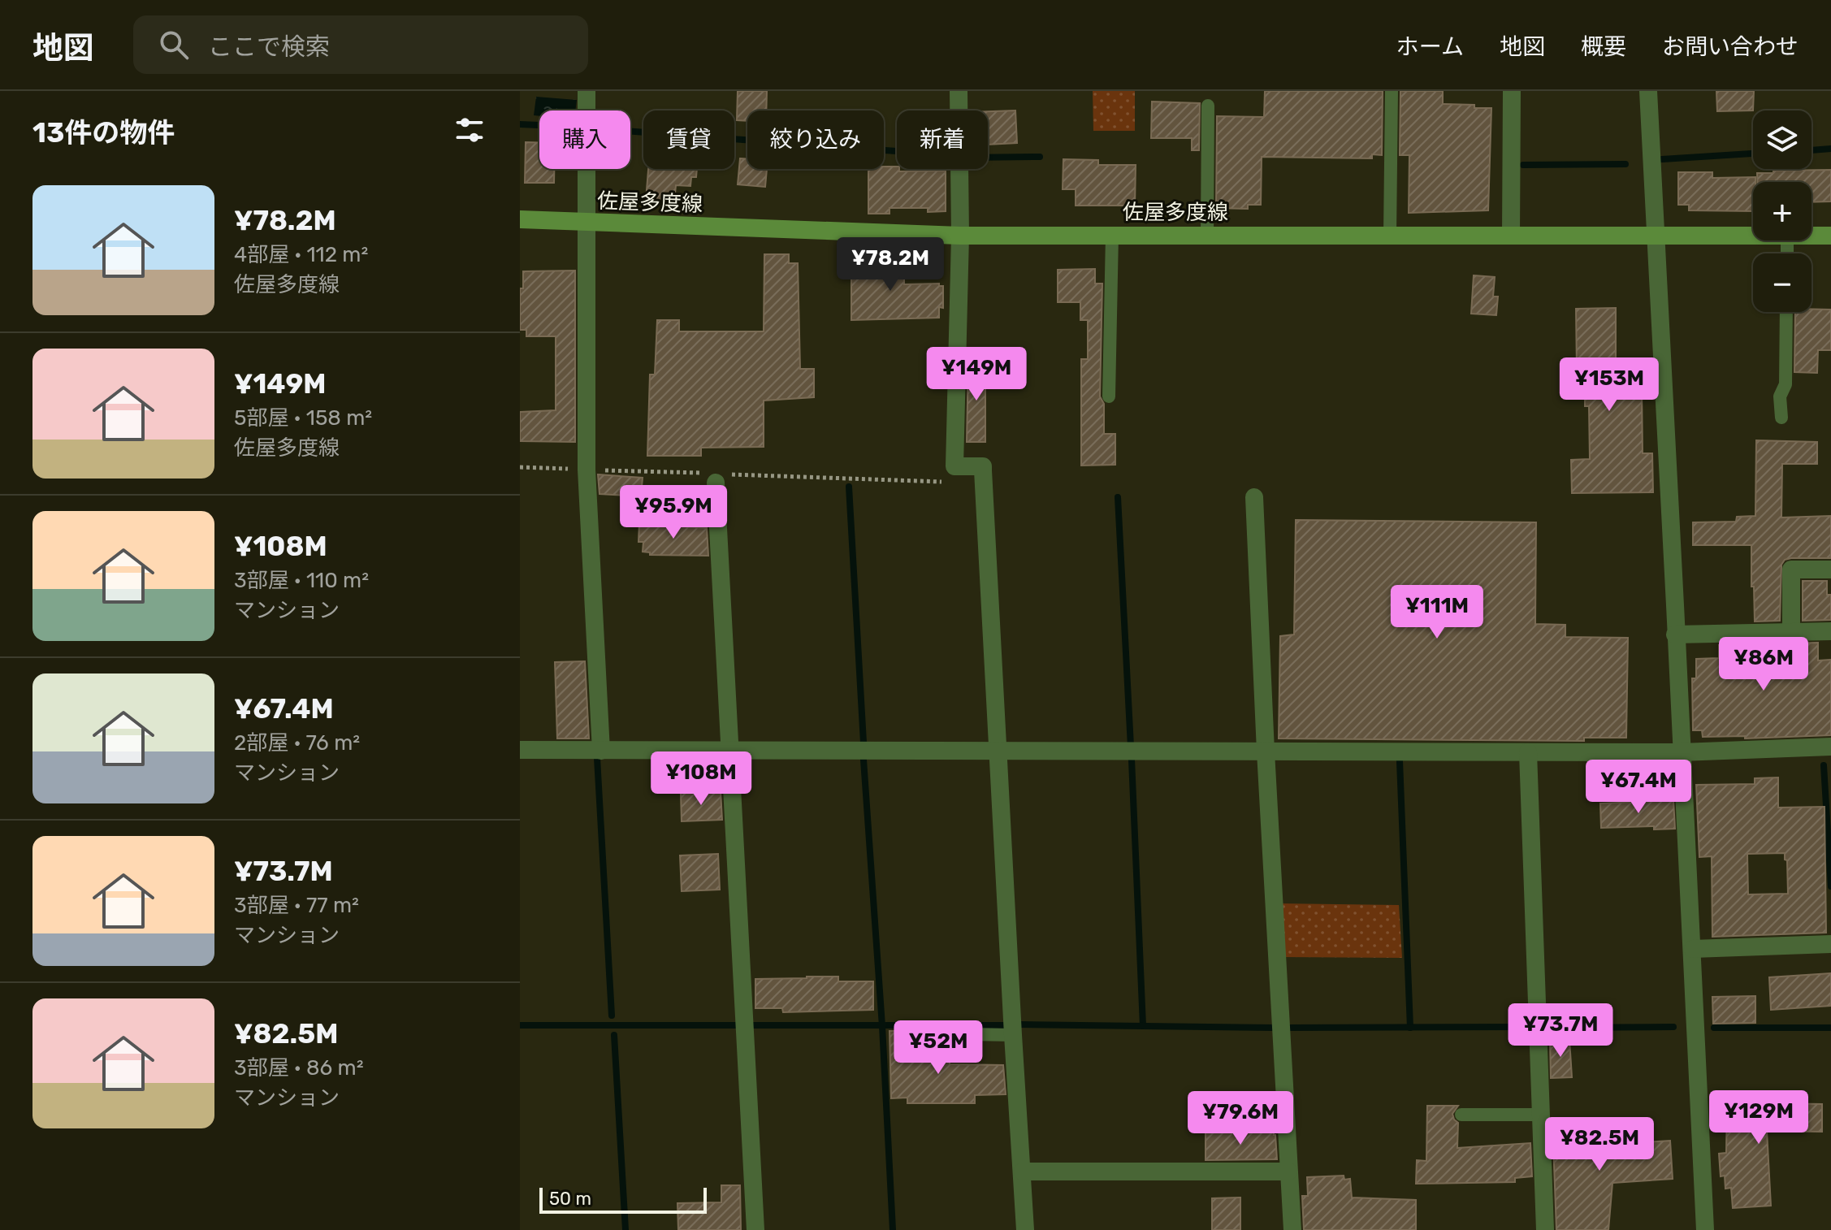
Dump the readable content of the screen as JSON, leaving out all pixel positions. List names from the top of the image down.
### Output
{
  "streets": {
    "main road": ["佐屋多度線"]
  },
  "scale_bar": "50 m",
  "page": {
    "header": "地図",
    "search": "ここで検索",
    "nav": [
      "ホーム",
      "地図",
      "概要",
      "お問い合わせ"
    ],
    "heading": "13件の物件",
    "map_buttons": ["+", "−"],
    "chip": [
      "購入",
      "賃貸",
      "絞り込み",
      "新着"
    ],
    "list": [
      {
        "name": "¥78.2M",
        "note": "4部屋 · 112 m² · 佐屋多度線"
      },
      {
        "name": "¥149M",
        "note": "5部屋 · 158 m² · 佐屋多度線"
      },
      {
        "name": "¥108M",
        "note": "3部屋 · 110 m² · マンション"
      },
      {
        "name": "¥67.4M",
        "note": "2部屋 · 76 m² · マンション"
      },
      {
        "name": "¥73.7M",
        "note": "3部屋 · 77 m² · マンション"
      },
      {
        "name": "¥82.5M",
        "note": "3部屋 · 86 m² · マンション"
      }
    ],
    "price": [
      "¥78.2M",
      "¥149M",
      "¥153M",
      "¥95.9M",
      "¥111M",
      "¥86M",
      "¥108M",
      "¥67.4M",
      "¥73.7M",
      "¥52M",
      "¥129M",
      "¥79.6M",
      "¥82.5M"
    ],
    "scale": "50 m"
  }
}
